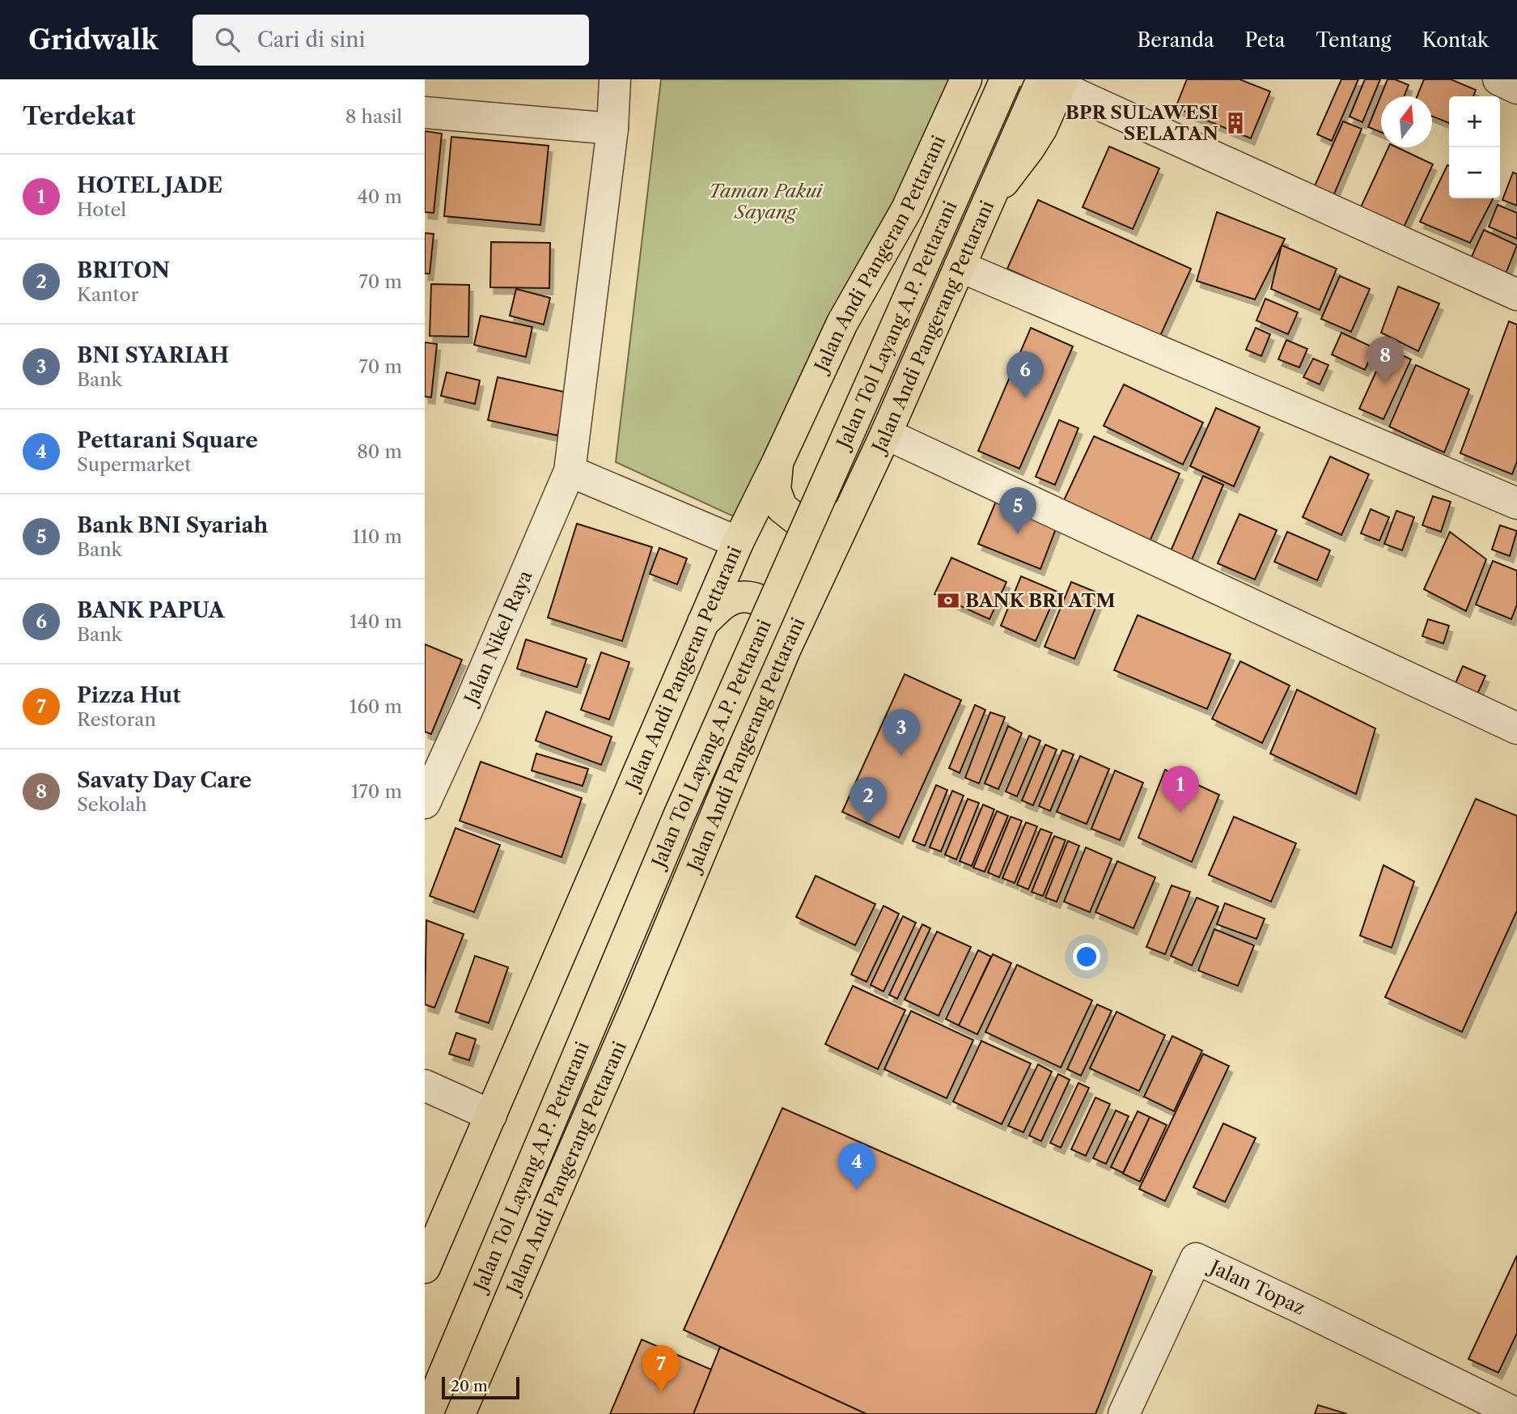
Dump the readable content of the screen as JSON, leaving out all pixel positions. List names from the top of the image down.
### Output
{
  "streets": {
    "main road": ["Jalan Andi Pangeran Pettarani", "Jalan Tol Layang A.P. Pettarani", "Jalan Andi Pangerang Pettarani"],
    "street": ["Jalan Nikel Raya", "Jalan Topaz"]
  },
  "parks": ["Taman Pakui Sayang"],
  "places": {
    "building": ["BPR SULAWESI SELATAN"],
    "bank": ["BANK BRI ATM"]
  },
  "scale_bar": "20 m",
  "north": "top",
  "page": {
    "header": "Gridwalk",
    "search": "Cari di sini",
    "nav": [
      "Beranda",
      "Peta",
      "Tentang",
      "Kontak"
    ],
    "heading": ["Terdekat", "8 hasil"],
    "map_buttons": ["+", "−"],
    "list": [
      {
        "mark": "1",
        "name": "HOTEL JADE",
        "note": "Hotel",
        "value": "40 m"
      },
      {
        "mark": "2",
        "name": "BRITON",
        "note": "Kantor",
        "value": "70 m"
      },
      {
        "mark": "3",
        "name": "BNI SYARIAH",
        "note": "Bank",
        "value": "70 m"
      },
      {
        "mark": "4",
        "name": "Pettarani Square",
        "note": "Supermarket",
        "value": "80 m"
      },
      {
        "mark": "5",
        "name": "Bank BNI Syariah",
        "note": "Bank",
        "value": "110 m"
      },
      {
        "mark": "6",
        "name": "BANK PAPUA",
        "note": "Bank",
        "value": "140 m"
      },
      {
        "mark": "7",
        "name": "Pizza Hut",
        "note": "Restoran",
        "value": "160 m"
      },
      {
        "mark": "8",
        "name": "Savaty Day Care",
        "note": "Sekolah",
        "value": "170 m"
      }
    ],
    "pins": [
      "8",
      "6",
      "5",
      "3",
      "1",
      "2",
      "4",
      "7"
    ],
    "scale": "20 m"
  }
}
